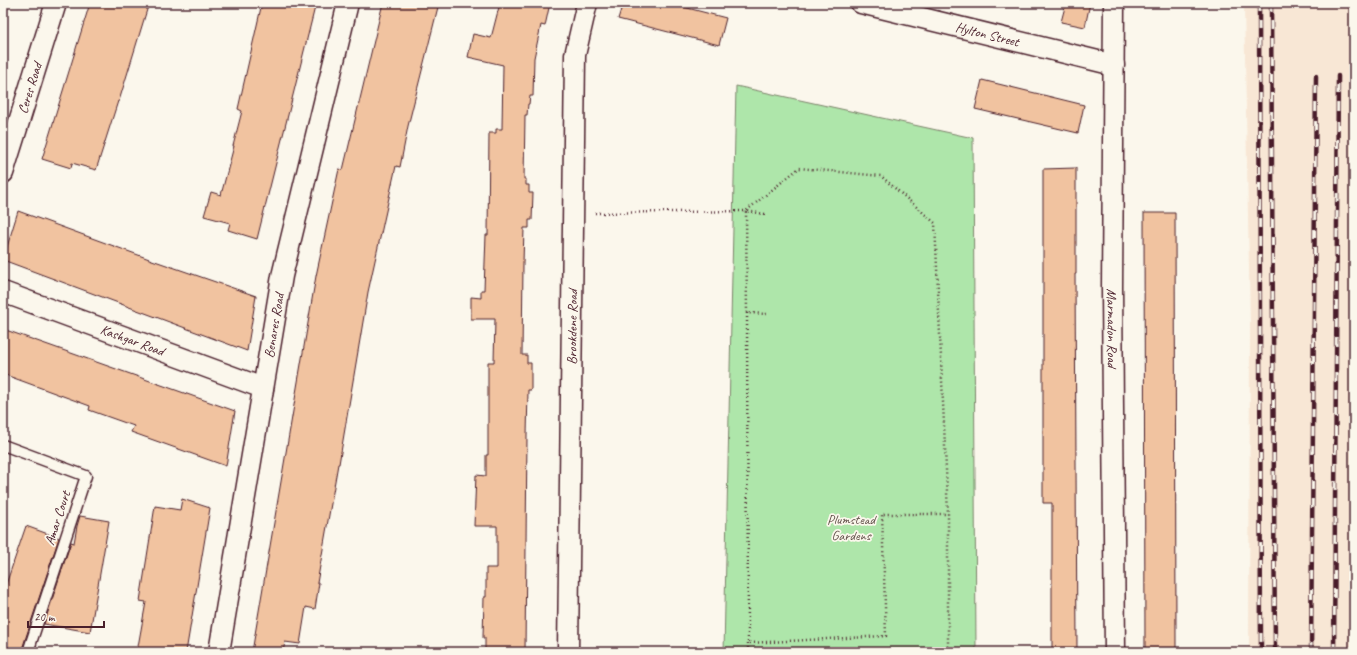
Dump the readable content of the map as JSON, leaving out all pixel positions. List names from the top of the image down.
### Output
{
  "streets": {
    "street": [
      "Hylton Street",
      "Ceres Road",
      "Benares Road",
      "Brookdene Road",
      "Marmadon Road",
      "Kashgar Road"
    ],
    "lane": ["Amar Court"]
  },
  "crossings": [
    ["Hylton Street", "Marmadon Road"],
    ["Benares Road", "Kashgar Road"]
  ],
  "parks": ["Plumstead Gardens"],
  "scale_bar": "20 m"
}
